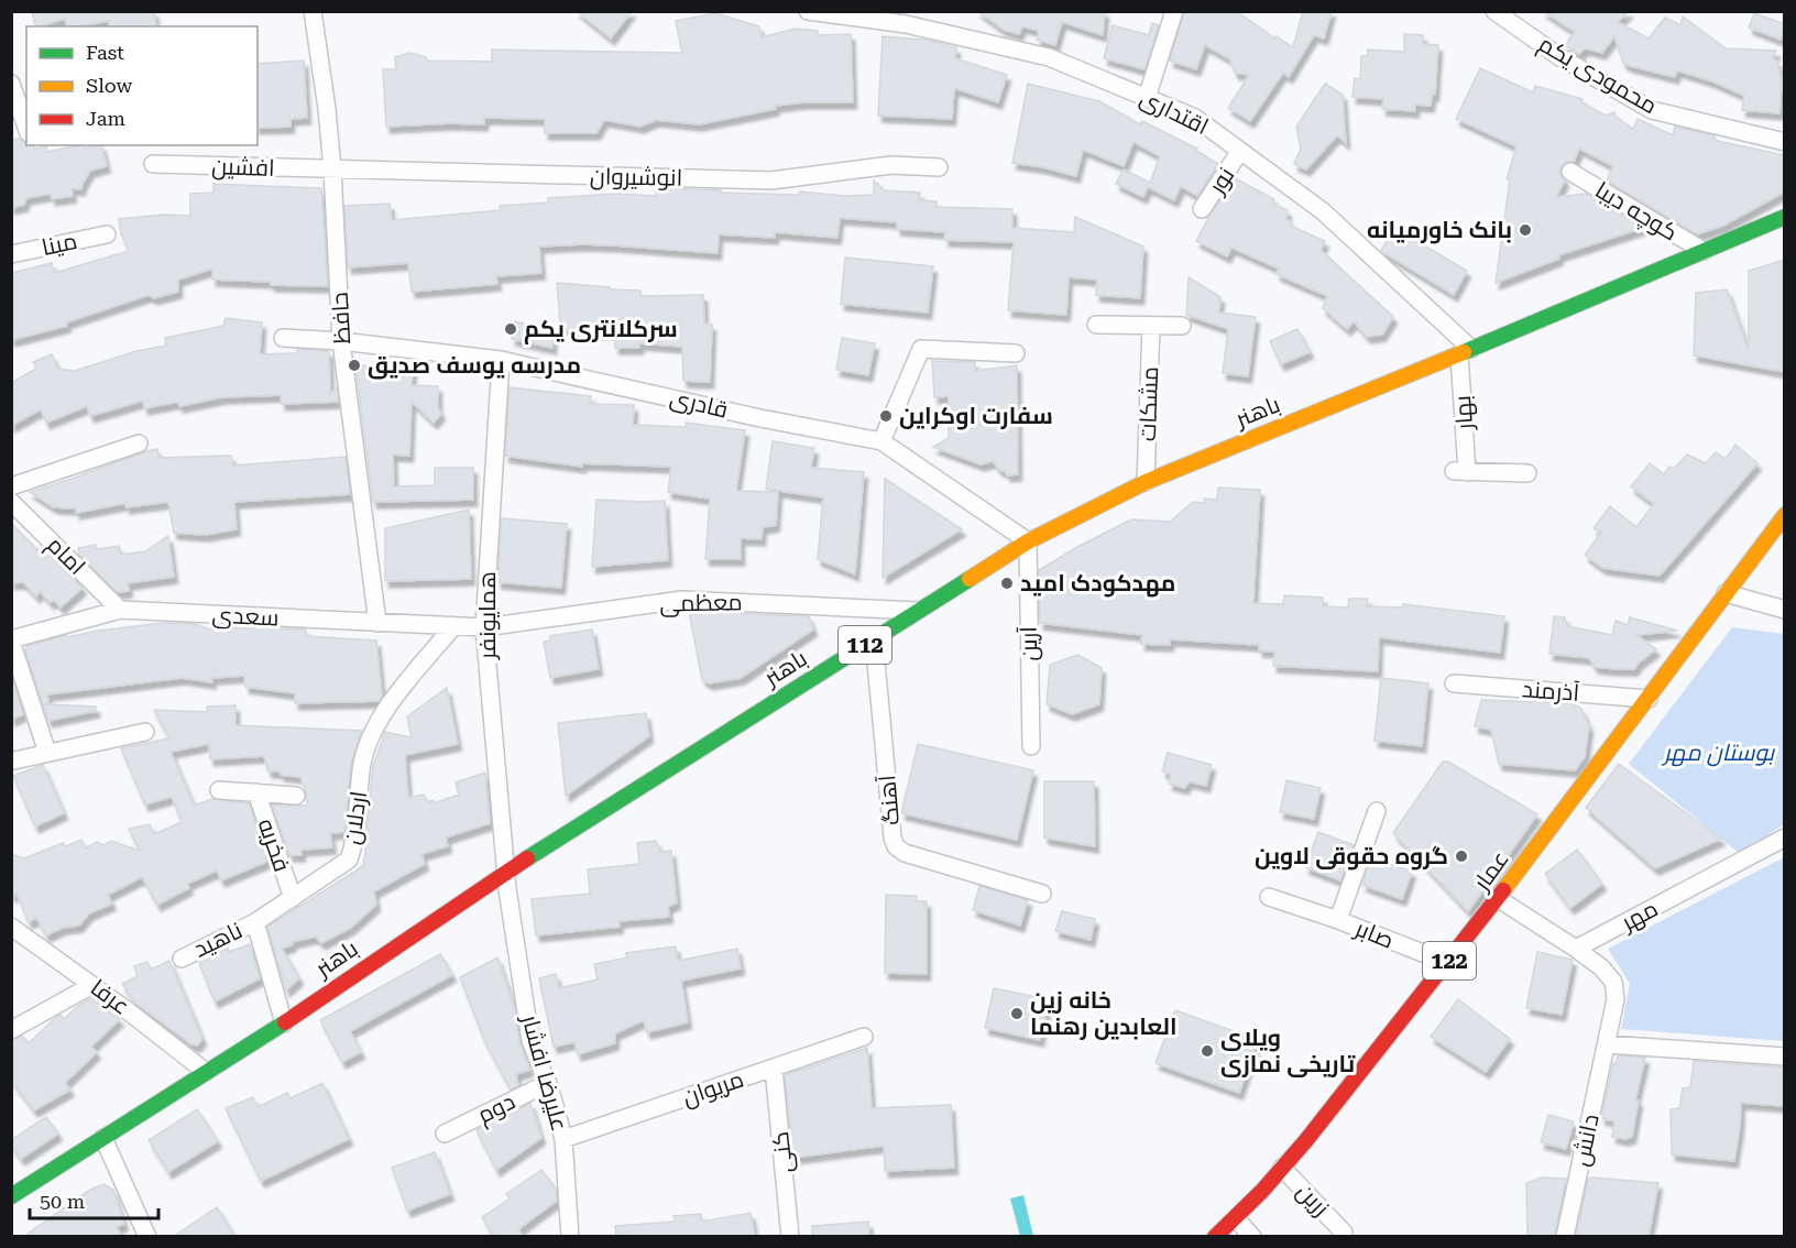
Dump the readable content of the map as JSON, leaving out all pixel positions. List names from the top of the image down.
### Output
{
  "streets": {
    "main road": [
      "باهنر",
      "112",
      "عمار",
      "122"
    ],
    "street": [
      "محمودی یکم",
      "اقتداری",
      "افشین",
      "انوشیروان",
      "نور",
      "کوچه دیبا",
      "مینا",
      "حافظ",
      "قادری",
      "مشکات",
      "بهار",
      "امام",
      "معظمی",
      "همایونفر",
      "سعدی",
      "آرین",
      "آذرمند",
      "آهنگ",
      "اردلان",
      "فخریه",
      "مهر",
      "صابر",
      "ناهید",
      "عرفا",
      "علیرضا افشار",
      "مریوان",
      "دوم",
      "دانش",
      "کنی",
      "زرین"
    ]
  },
  "crossings": [
    ["اقتداری", "نور"],
    ["اقتداری", "باهنر"],
    ["اقتداری", "بهار"],
    ["افشین", "انوشیروان"],
    ["افشین", "حافظ"],
    ["انوشیروان", "حافظ"],
    ["کوچه دیبا", "باهنر"],
    ["حافظ", "قادری"],
    ["حافظ", "سعدی"],
    ["قادری", "باهنر"],
    ["قادری", "همایونفر"],
    ["قادری", "آرین"],
    ["مشکات", "باهنر"],
    ["باهنر", "بهار"],
    ["باهنر", "معظمی"],
    ["باهنر", "همایونفر"],
    ["باهنر", "آرین"],
    ["باهنر", "آهنگ"],
    ["باهنر", "عرفا"],
    ["باهنر", "علیرضا افشار"],
    ["امام", "سعدی"],
    ["معظمی", "همایونفر"],
    ["معظمی", "سعدی"],
    ["همایونفر", "سعدی"],
    ["همایونفر", "علیرضا افشار"],
    ["سعدی", "اردلان"],
    ["آذرمند", "عمار"],
    ["اردلان", "فخریه"],
    ["اردلان", "ناهید"],
    ["عمار", "صابر"],
    ["عمار", "زرین"],
    ["مهر", "دانش"],
    ["علیرضا افشار", "مریوان"],
    ["علیرضا افشار", "دوم"],
    ["مریوان", "کنی"]
  ],
  "parks": ["بوستان مهر"],
  "places": [
    "بانک خاورمیانه",
    "سرکلانتری یکم",
    "مدرسه یوسف صدیق",
    "سفارت اوکراین",
    "مهدکودک امید",
    "گروه حقوقی لاوین",
    "خانه زین العابدین رهنما",
    "ویلای تاریخی نمازی"
  ],
  "legend": ["Fast", "Slow", "Jam"],
  "scale_bar": "50 m"
}
